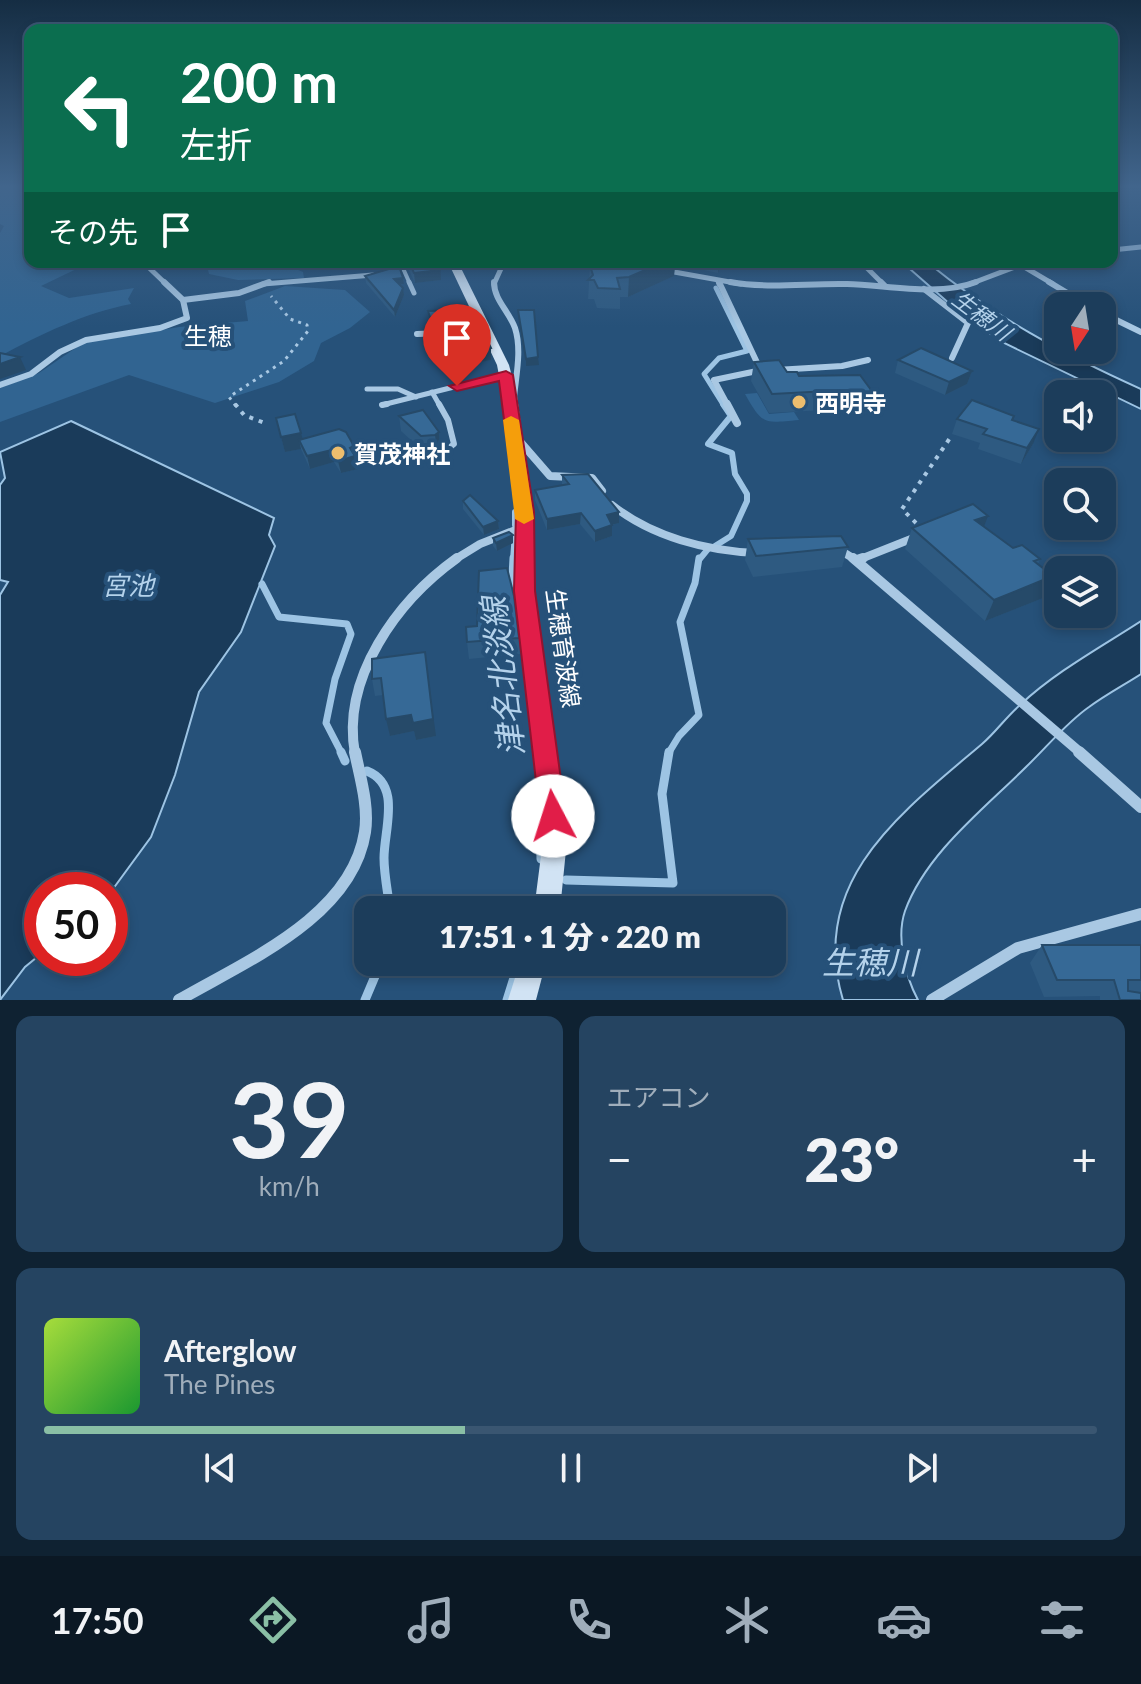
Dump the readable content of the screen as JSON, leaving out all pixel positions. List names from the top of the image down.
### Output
{
  "streets": {
    "main road": ["生穂育波線"]
  },
  "districts": ["生穂"],
  "water": ["生穂川", "宮池", "津名北淡線"],
  "places": ["西明寺", "賀茂神社"],
  "north": "bottom",
  "page": {
    "turn": ["200 m", "左折"],
    "then": "その先",
    "limit": "50",
    "trip": "17:51 · 1 分 · 220 m",
    "tile": [
      ["39", "km/h"],
      "エアコン"
    ],
    "heat": ["−", "23°", "+"],
    "song": ["Afterglow", "The Pines"],
    "tabs": "17:50"
  }
}
